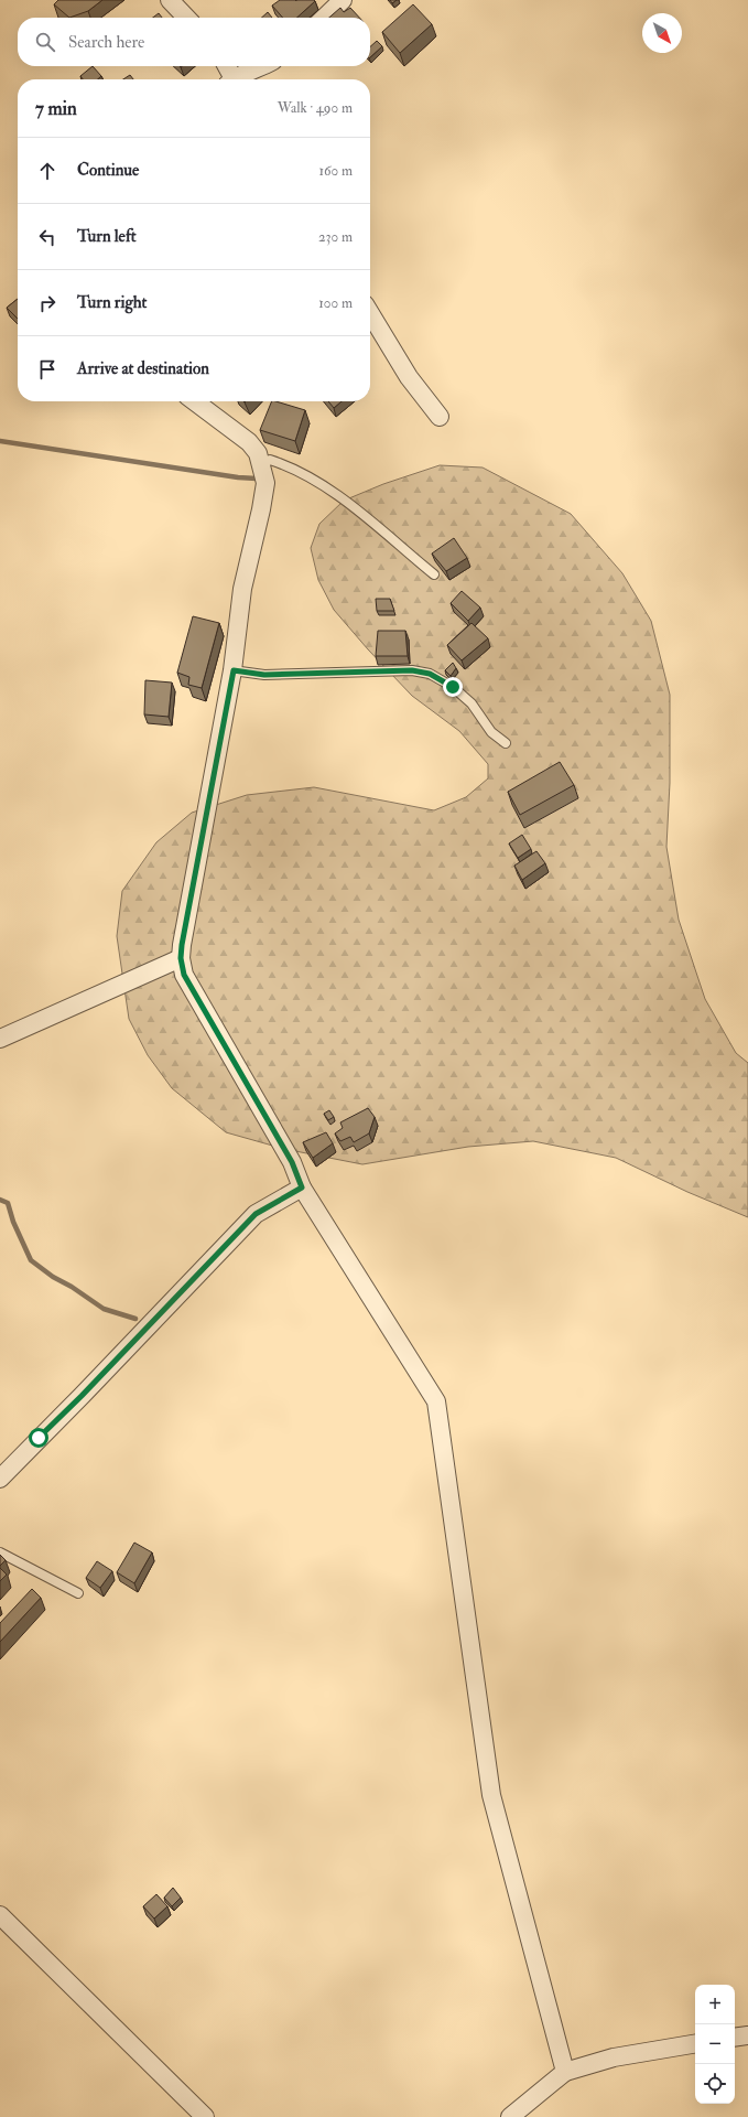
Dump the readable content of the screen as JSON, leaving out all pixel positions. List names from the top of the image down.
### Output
{
  "north": "bottom right",
  "page": {
    "search": "Search here",
    "heading": ["7 min", "Walk · 490 m"],
    "list": [
      ["Continue", "160 m"],
      ["Turn left", "230 m"],
      ["Turn right", "100 m"],
      "Arrive at destination"
    ],
    "map_buttons": ["+", "−"]
  }
}
